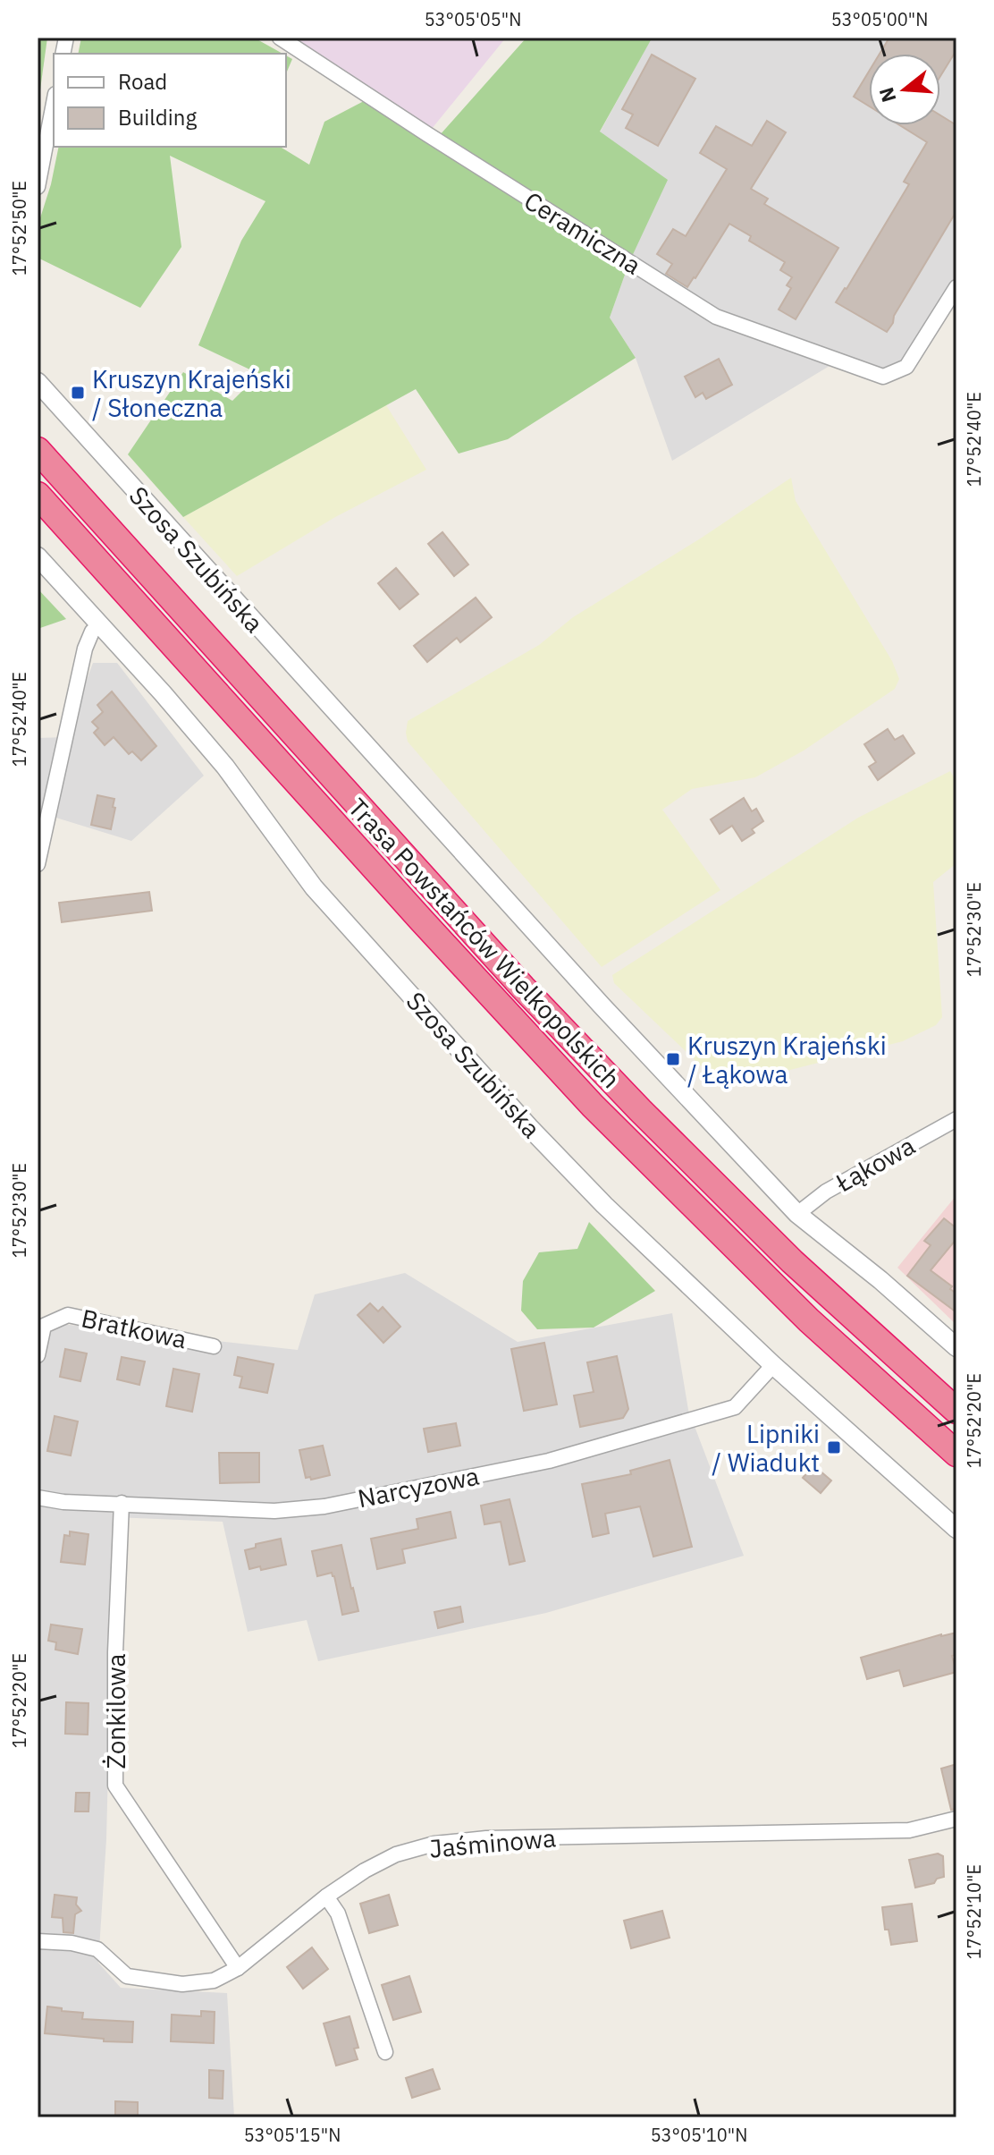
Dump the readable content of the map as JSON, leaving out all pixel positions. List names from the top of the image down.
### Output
{
  "streets": {
    "highway": ["Trasa Powstańców Wielkopolskich"],
    "street": [
      "Ceramiczna",
      "Szosa Szubińska",
      "Łąkowa",
      "Bratkowa",
      "Narcyzowa",
      "Żonkilowa",
      "Jaśminowa"
    ]
  },
  "crossings": [
    ["Szosa Szubińska", "Łąkowa"],
    ["Szosa Szubińska", "Narcyzowa"],
    ["Narcyzowa", "Żonkilowa"],
    ["Żonkilowa", "Jaśminowa"]
  ],
  "places": {
    "transit": ["Kruszyn Krajeński / Słoneczna", "Kruszyn Krajeński / Łąkowa", "Lipniki / Wiadukt"]
  },
  "legend": ["Road", "Building"],
  "north": "left",
  "coordinates": [
    "53°05'05\"N",
    "53°05'00\"N",
    "17°52'50\"E",
    "17°52'40\"E",
    "17°52'30\"E",
    "17°52'20\"E",
    "17°52'10\"E",
    "53°05'15\"N",
    "53°05'10\"N"
  ]
}
